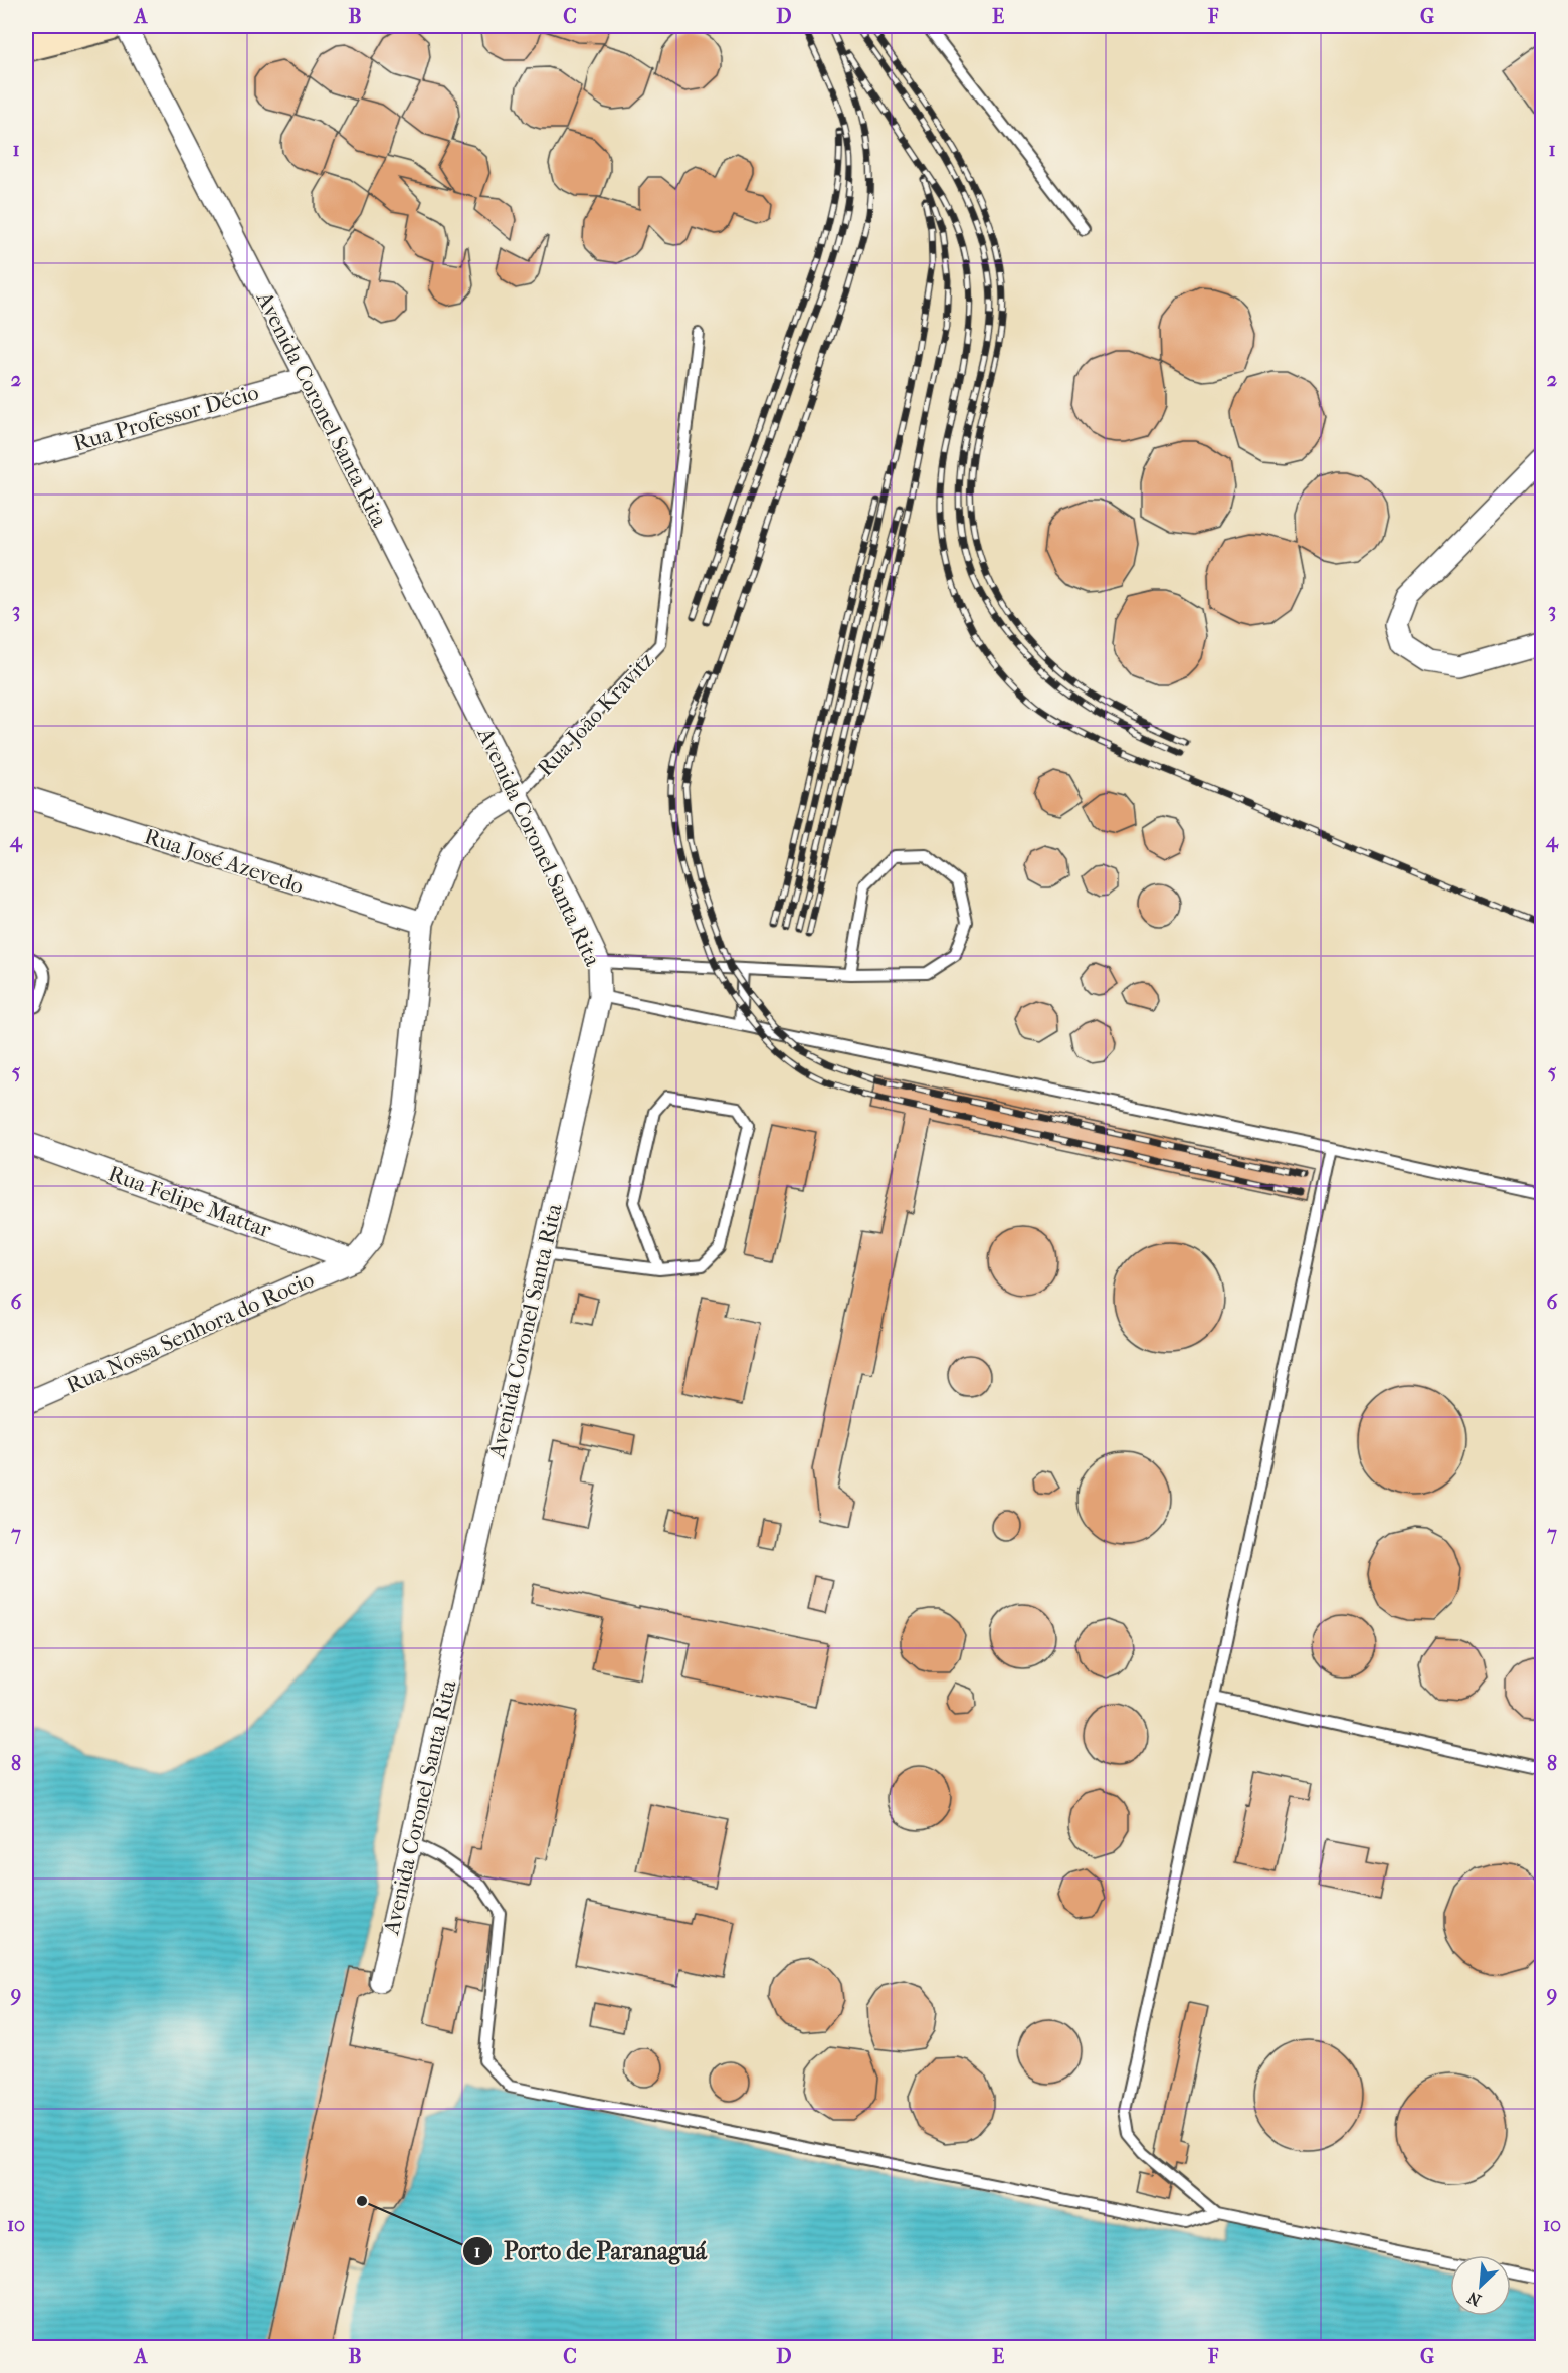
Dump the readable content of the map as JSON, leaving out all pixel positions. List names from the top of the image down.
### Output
{
  "streets": {
    "street": [
      "Avenida Coronel Santa Rita",
      "Rua Professor Décio",
      "Rua João Kravitz",
      "Rua José Azevedo",
      "Rua Felipe Mattar",
      "Rua Nossa Senhora do Rocio"
    ]
  },
  "crossings": [
    ["Avenida Coronel Santa Rita", "Rua Professor Décio"],
    ["Avenida Coronel Santa Rita", "Rua João Kravitz"],
    ["Rua João Kravitz", "Rua José Azevedo"],
    ["Rua João Kravitz", "Rua Felipe Mattar"],
    ["Rua João Kravitz", "Rua Nossa Senhora do Rocio"],
    ["Rua Felipe Mattar", "Rua Nossa Senhora do Rocio"]
  ],
  "places": ["Porto de Paranaguá"],
  "north": "bottom left",
  "grid": {
    "columns": [
      "A",
      "B",
      "C",
      "D",
      "E",
      "F",
      "G"
    ],
    "rows": [
      "1",
      "2",
      "3",
      "4",
      "5",
      "6",
      "7",
      "8",
      "9",
      "10"
    ]
  }
}
